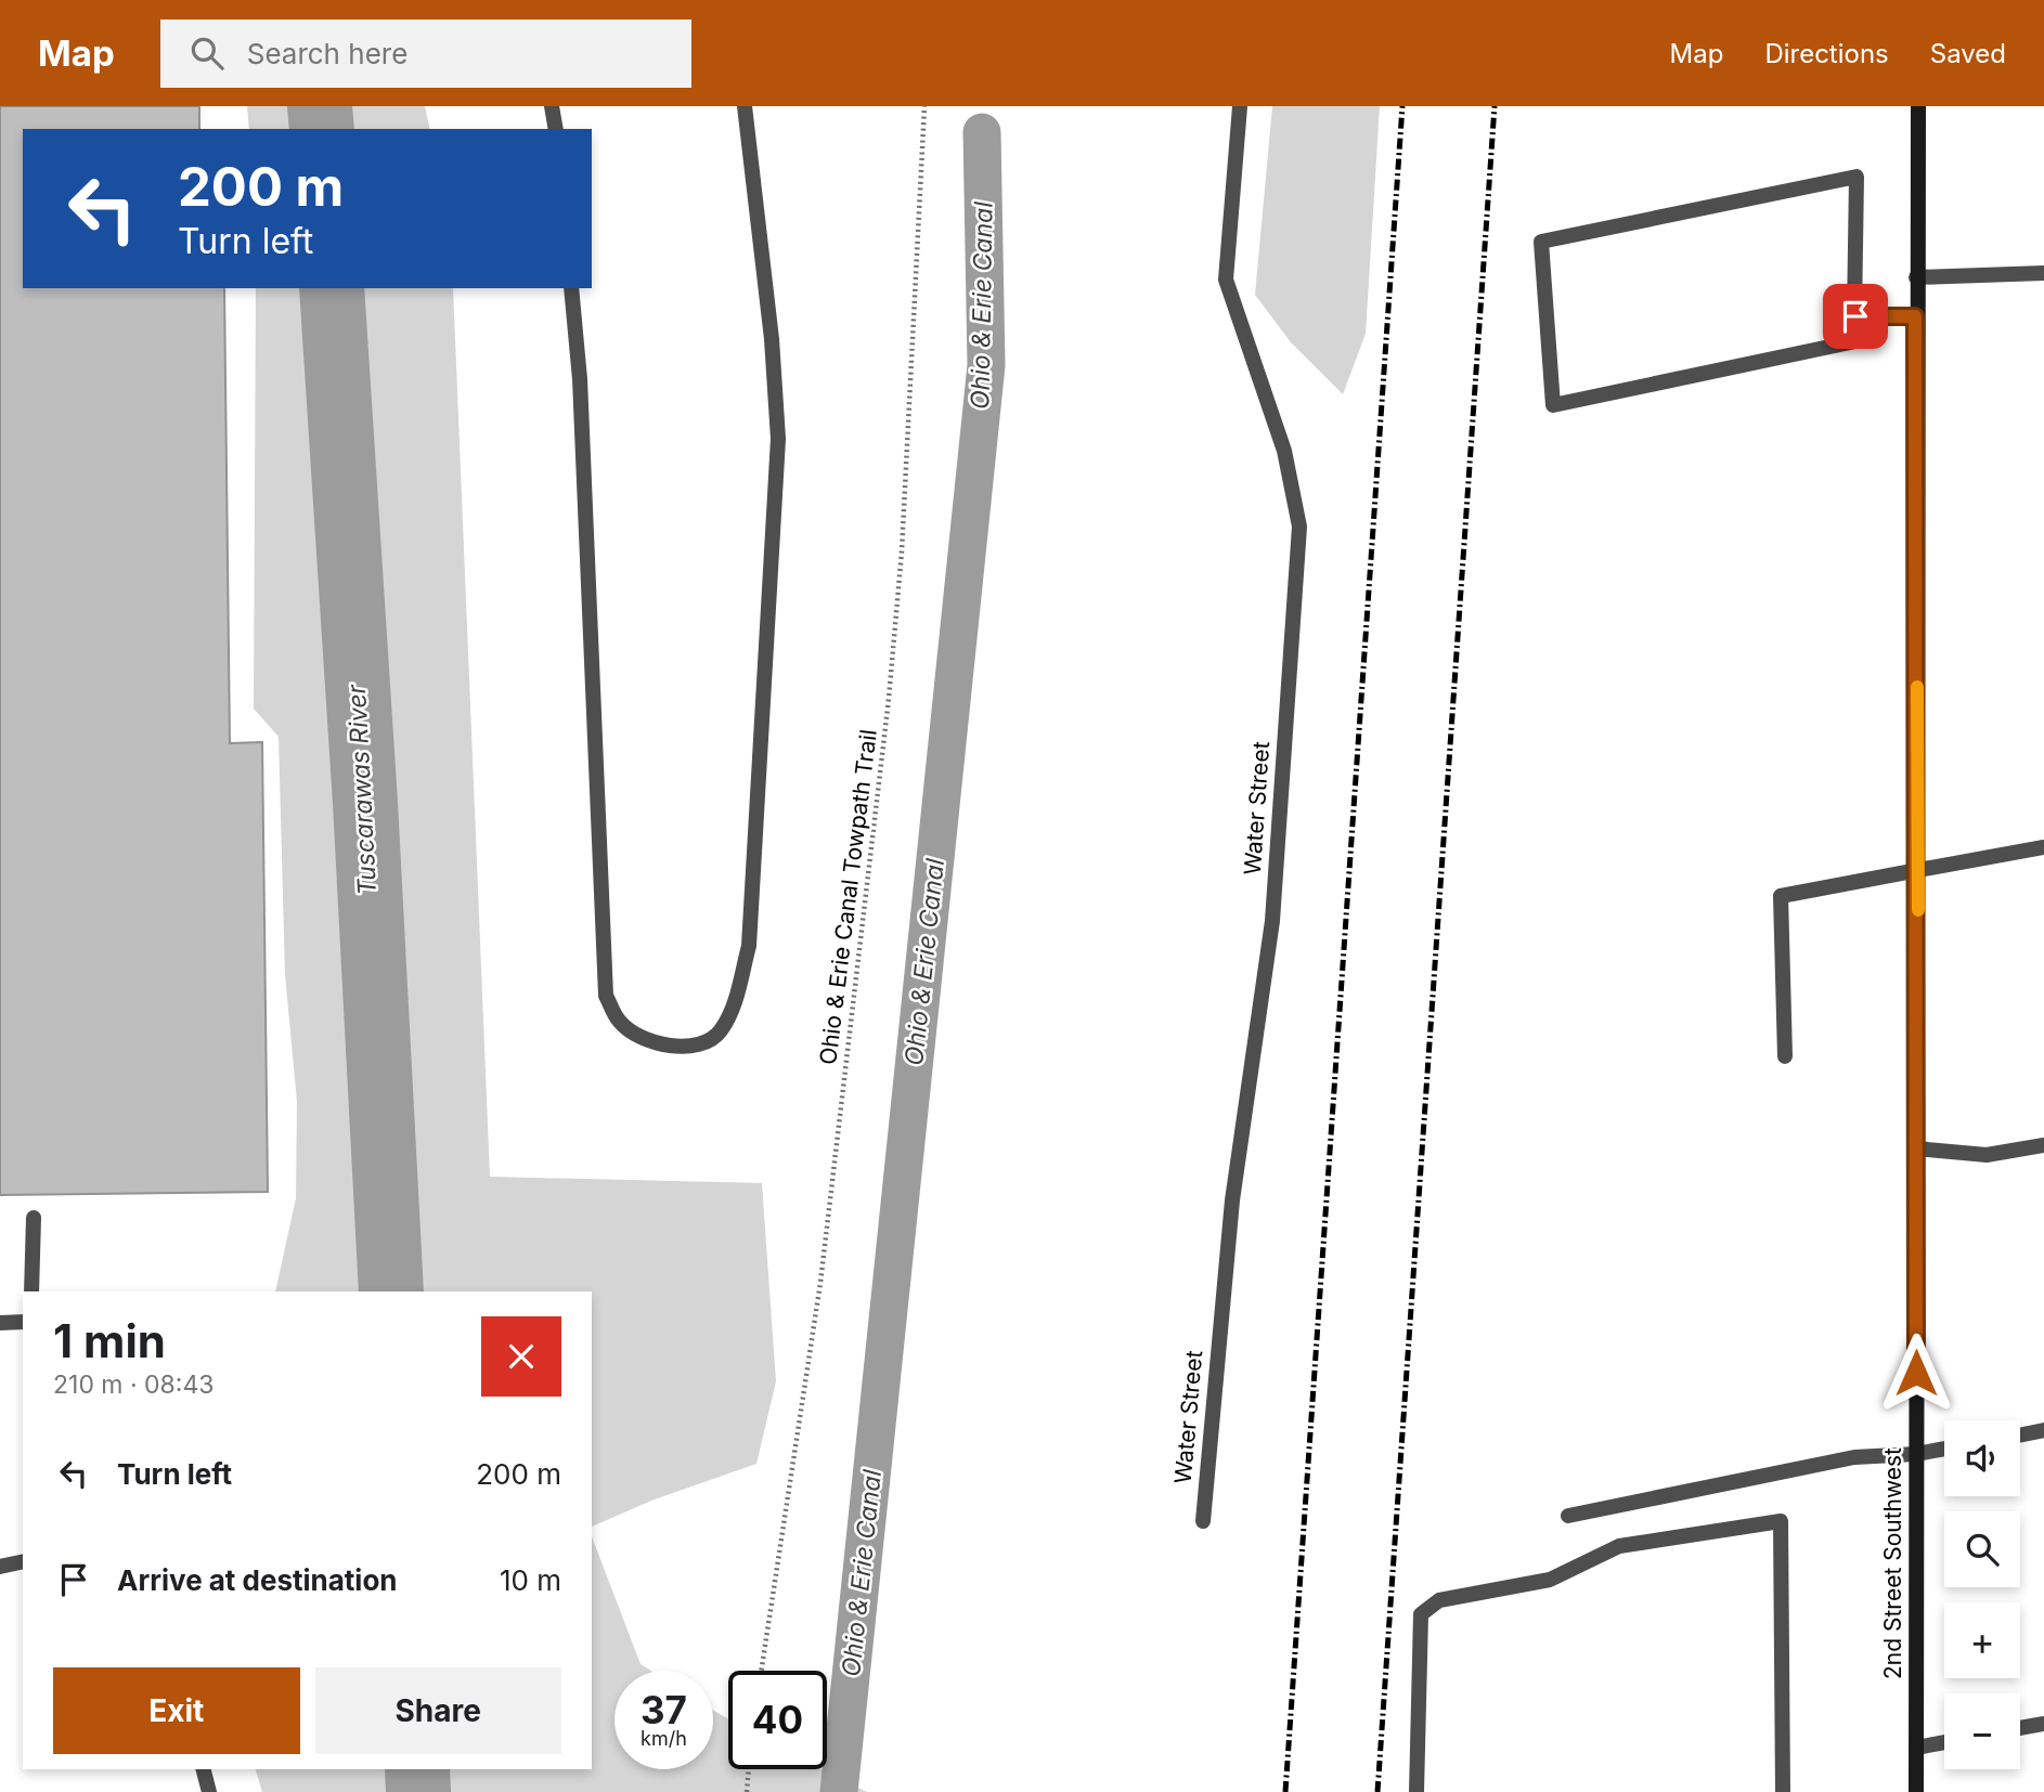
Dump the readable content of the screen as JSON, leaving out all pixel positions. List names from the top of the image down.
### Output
{
  "streets": {
    "street": ["Water Street", "2nd Street Southwest"],
    "path": ["Ohio & Erie Canal Towpath Trail"]
  },
  "water": ["Ohio & Erie Canal", "Tuscarawas River"],
  "page": {
    "header": "Map",
    "search": "Search here",
    "nav": ["Map", "Directions", "Saved"],
    "turn": ["200 m", "Turn left"],
    "heading": ["1 min", "210 m · 08:43"],
    "map_buttons": ["+", "−"],
    "list": [
      {
        "name": "Turn left",
        "value": "200 m"
      },
      {
        "name": "Arrive at destination",
        "value": "10 m"
      }
    ],
    "buttons": ["Exit", "Share"],
    "speed": "37 km/h",
    "limit": "40"
  }
}
